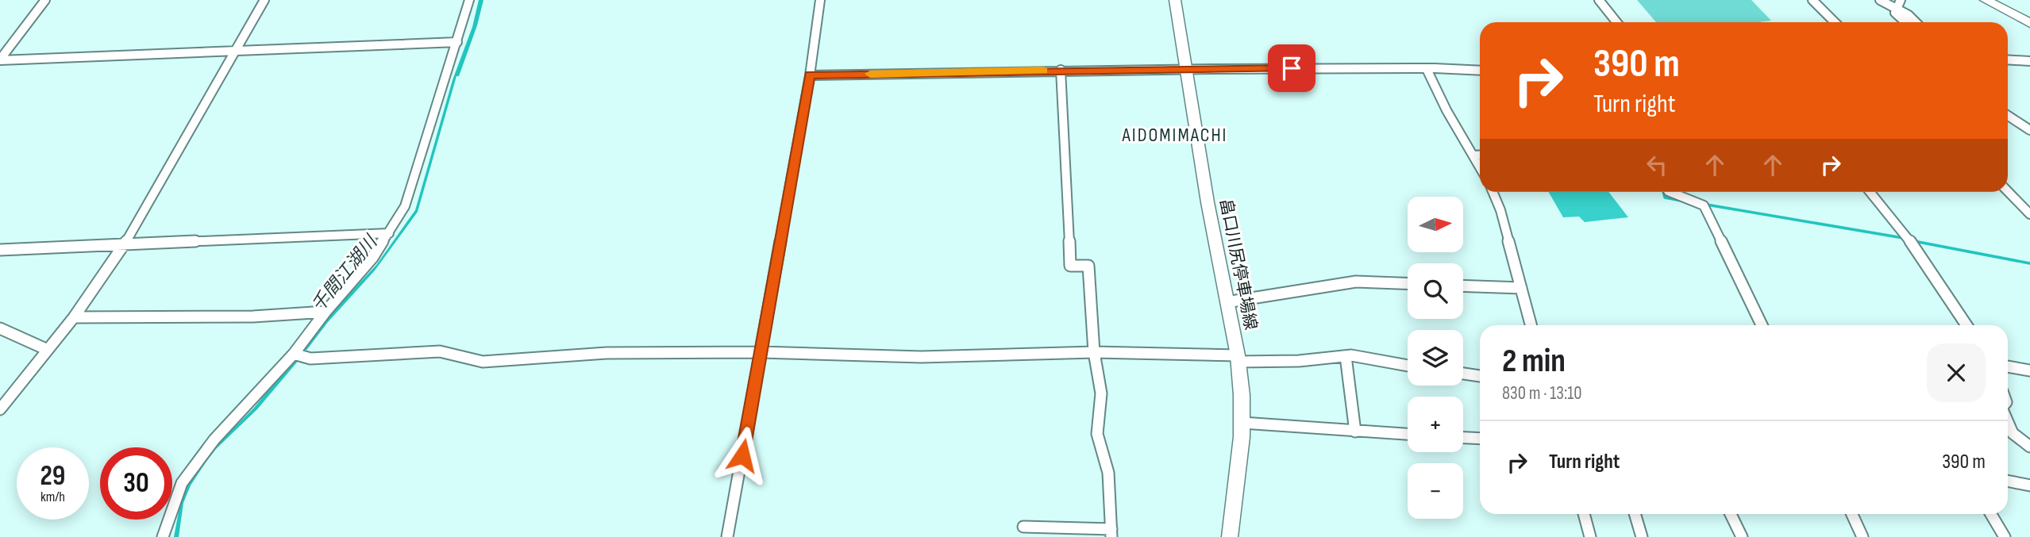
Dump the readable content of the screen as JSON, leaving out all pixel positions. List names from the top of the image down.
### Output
{
  "streets": {
    "main road": ["畠口川尻停車場線"]
  },
  "districts": ["AIDOMIMACHI"],
  "water": ["千間江湖川"],
  "north": "right",
  "page": {
    "turn": ["390 m", "Turn right"],
    "map_buttons": ["+", "−"],
    "heading": ["2 min", "830 m · 13:10"],
    "list": [
      {
        "name": "Turn right",
        "value": "390 m"
      }
    ],
    "speed": "29 km/h",
    "limit": "30"
  }
}
